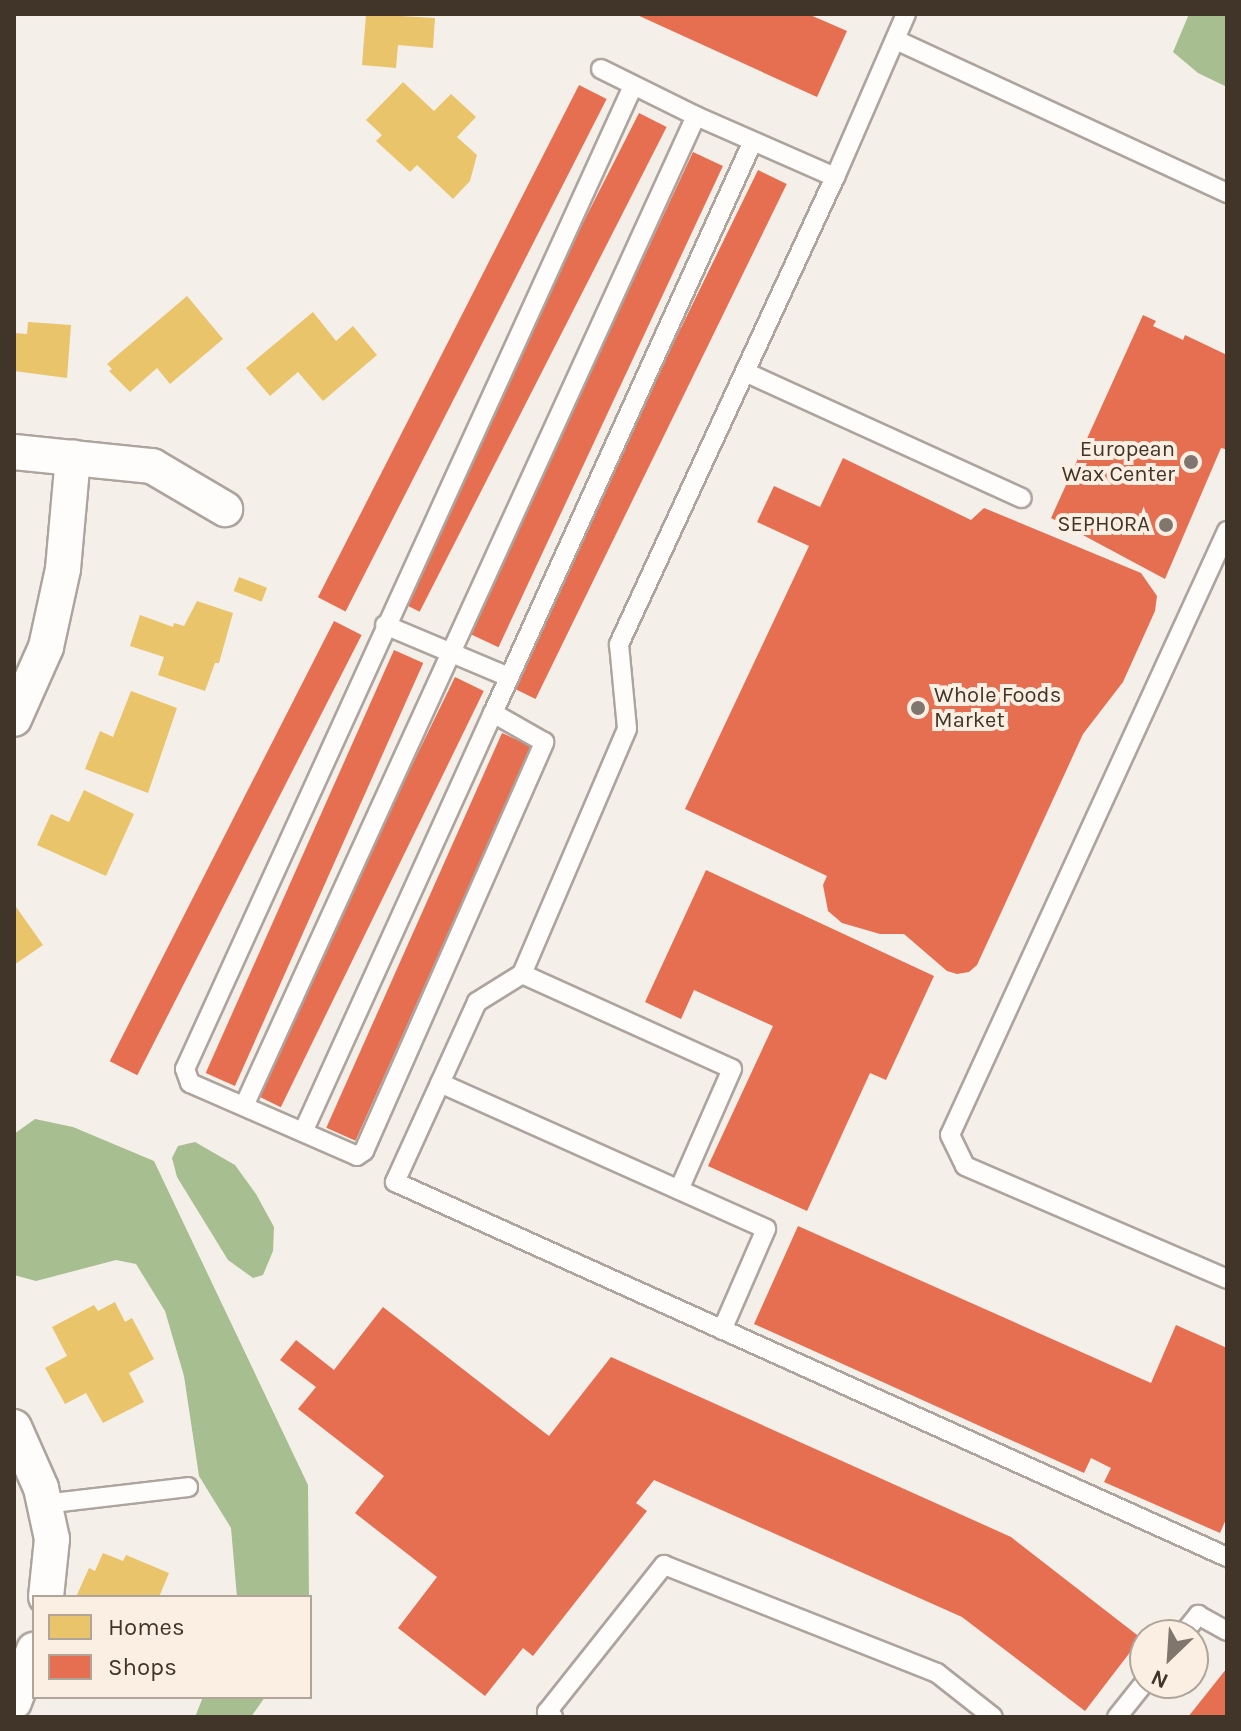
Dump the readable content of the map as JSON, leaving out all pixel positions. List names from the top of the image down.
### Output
{
  "places": ["European Wax Center", "SEPHORA", "Whole Foods Market"],
  "legend": ["Homes", "Shops"],
  "north": "bottom left"
}
